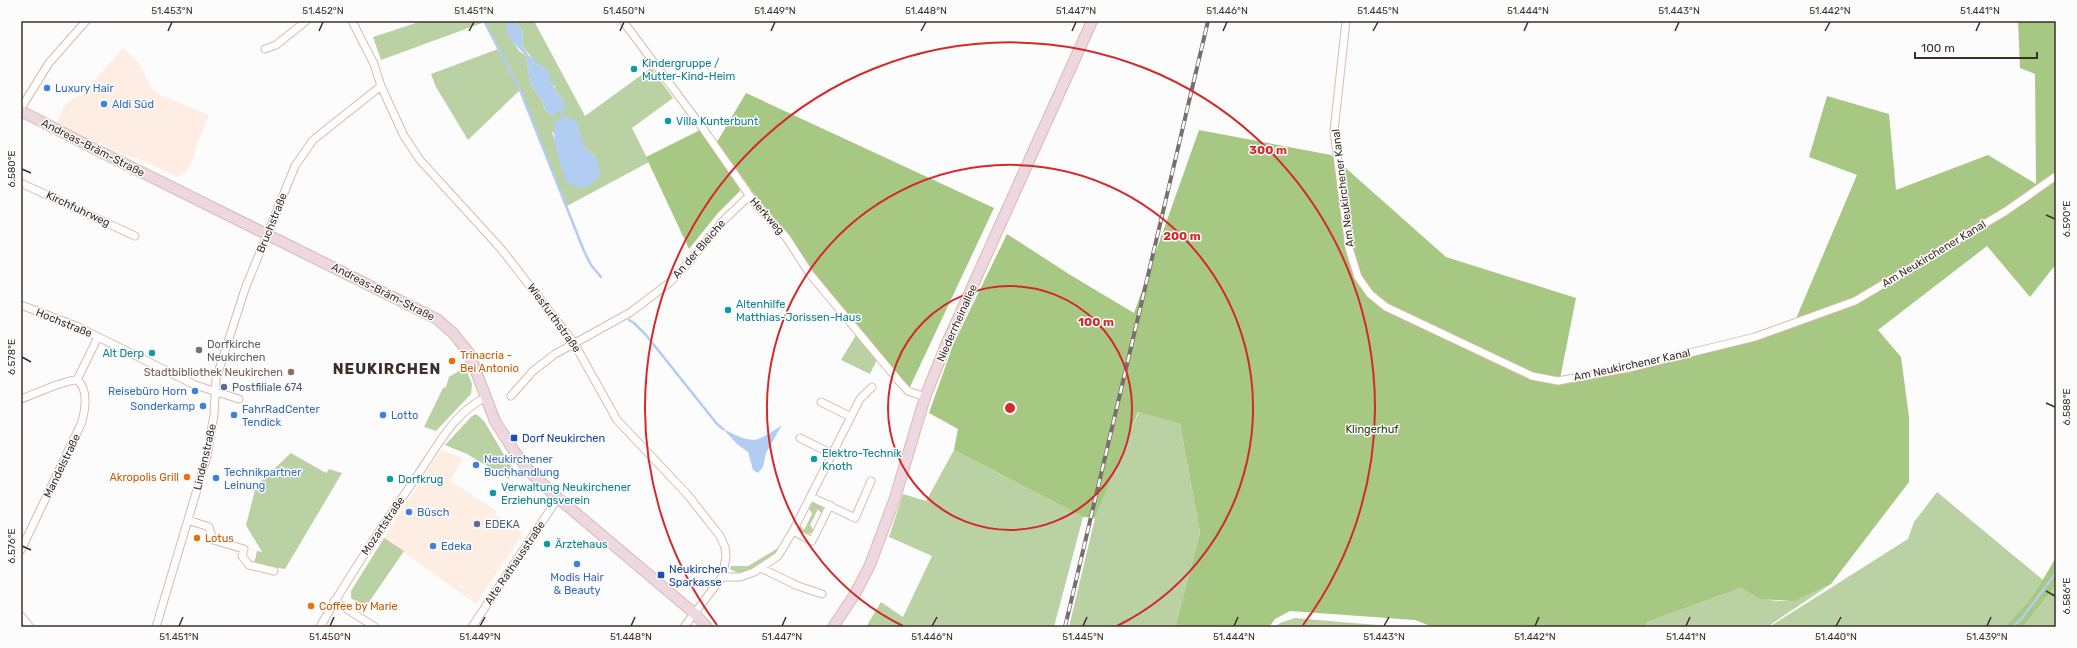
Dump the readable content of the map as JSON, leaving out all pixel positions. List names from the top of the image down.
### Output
{
  "streets": {
    "main road": ["Andreas-Bräm-Straße", "Niederrheinallee"],
    "street": [
      "Am Neukirchener Kanal",
      "Kirchfuhrweg",
      "Herkweg",
      "Bruchstraße",
      "An der Bleiche",
      "Wiesfurthstraße",
      "Hochstraße",
      "Lindenstraße",
      "Mandelstraße",
      "Mozartstraße",
      "Alte Rathausstraße"
    ]
  },
  "crossings": [
    ["Andreas-Bräm-Straße", "Bruchstraße"],
    ["Andreas-Bräm-Straße", "Wiesfurthstraße"],
    ["Andreas-Bräm-Straße", "Mozartstraße"],
    ["Andreas-Bräm-Straße", "Alte Rathausstraße"],
    ["Herkweg", "An der Bleiche"],
    ["Herkweg", "Niederrheinallee"],
    ["Bruchstraße", "Wiesfurthstraße"],
    ["Bruchstraße", "Hochstraße"],
    ["Bruchstraße", "Lindenstraße"],
    ["An der Bleiche", "Wiesfurthstraße"],
    ["Hochstraße", "Lindenstraße"]
  ],
  "districts": ["NEUKIRCHEN"],
  "parks": ["Klingerhuf"],
  "places": {
    "other": [
      "Kindergruppe / Mutter-Kind-Heim",
      "Luxury Hair",
      "Aldi Süd",
      "Villa Kunterbunt",
      "Altenhilfe Matthias-Jorissen-Haus",
      "Dorfkirche Neukirchen",
      "Alt Derp",
      "Trinacria - Bei Antonio",
      "Stadtbibliothek Neukirchen",
      "Postfiliale 674",
      "Reisebüro Horn",
      "Sonderkamp",
      "FahrRadCenter Tendick",
      "Lotto",
      "Elektro-Technik Knoth",
      "Neukirchener Buchhandlung",
      "Akropolis Grill",
      "Technikpartner Leinung",
      "Dorfkrug",
      "Verwaltung Neukirchener Erziehungsverein",
      "Büsch",
      "EDEKA",
      "Lotus",
      "Ärztehaus",
      "Edeka",
      "Modis Hair & Beauty",
      "Coffee by Marie"
    ],
    "transit": ["Dorf Neukirchen", "Neukirchen Sparkasse"]
  },
  "scale_bar": "100 m",
  "coordinates": [
    "51.453°N",
    "51.452°N",
    "51.451°N",
    "51.450°N",
    "51.449°N",
    "51.448°N",
    "51.447°N",
    "51.446°N",
    "51.445°N",
    "51.444°N",
    "51.443°N",
    "51.442°N",
    "51.441°N",
    "6.580°E",
    "6.590°E",
    "6.578°E",
    "6.588°E",
    "6.576°E",
    "6.586°E",
    "51.440°N",
    "51.439°N"
  ],
  "rings": ["300 m", "200 m", "100 m"]
}
